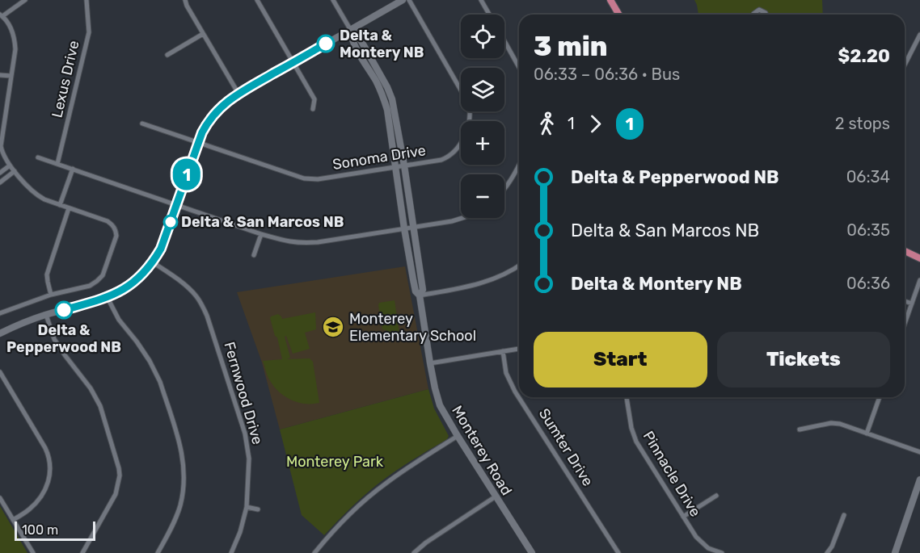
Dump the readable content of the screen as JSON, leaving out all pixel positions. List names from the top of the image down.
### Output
{
  "streets": {
    "street": [
      "Lexus Drive",
      "Sonoma Drive",
      "Fernwood Drive",
      "Sumter Drive",
      "Monterey Road",
      "Pinnacle Drive"
    ]
  },
  "crossings": [
    ["Sonoma Drive", "Monterey Road"]
  ],
  "parks": ["Monterey Park"],
  "places": {
    "other": ["Delta & Montery NB", "Delta & San Marcos NB", "Delta & Pepperwood NB"],
    "school or university": ["Monterey Elementary School"]
  },
  "lines": ["bus line 1"],
  "scale_bar": "100 m",
  "page": {
    "on_map": "1",
    "map_buttons": ["+", "−"],
    "heading": ["3 min", "06:33 – 06:36 · Bus", "$2.20"],
    "legs": ["1", "1", "2 stops"],
    "list": [
      {
        "name": "Delta & Pepperwood NB",
        "value": "06:34"
      },
      {
        "name": "Delta & San Marcos NB",
        "value": "06:35"
      },
      {
        "name": "Delta & Montery NB",
        "value": "06:36"
      }
    ],
    "buttons": ["Start", "Tickets"],
    "scale": "100 m"
  }
}
